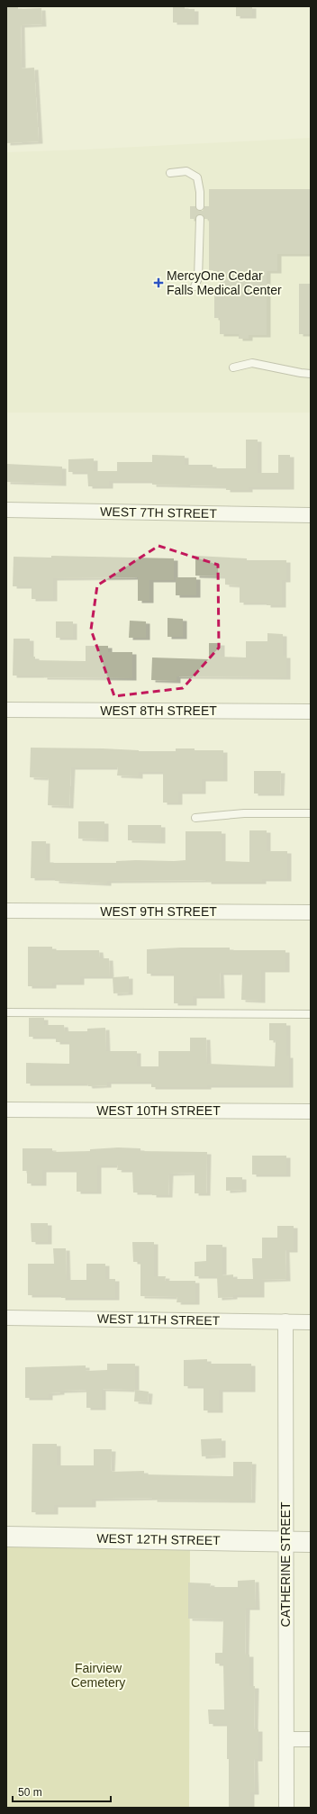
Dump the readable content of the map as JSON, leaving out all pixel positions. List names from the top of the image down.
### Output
{
  "streets": {
    "main road": ["WEST 12TH STREET"],
    "street": [
      "WEST 7TH STREET",
      "WEST 8TH STREET",
      "WEST 9TH STREET",
      "WEST 10TH STREET",
      "WEST 11TH STREET",
      "CATHERINE STREET"
    ]
  },
  "crossings": [
    ["WEST 11TH STREET", "CATHERINE STREET"],
    ["WEST 12TH STREET", "CATHERINE STREET"]
  ],
  "parks": ["Fairview Cemetery"],
  "places": {
    "health": ["MercyOne Cedar Falls Medical Center"]
  },
  "scale_bar": "50 m"
}
